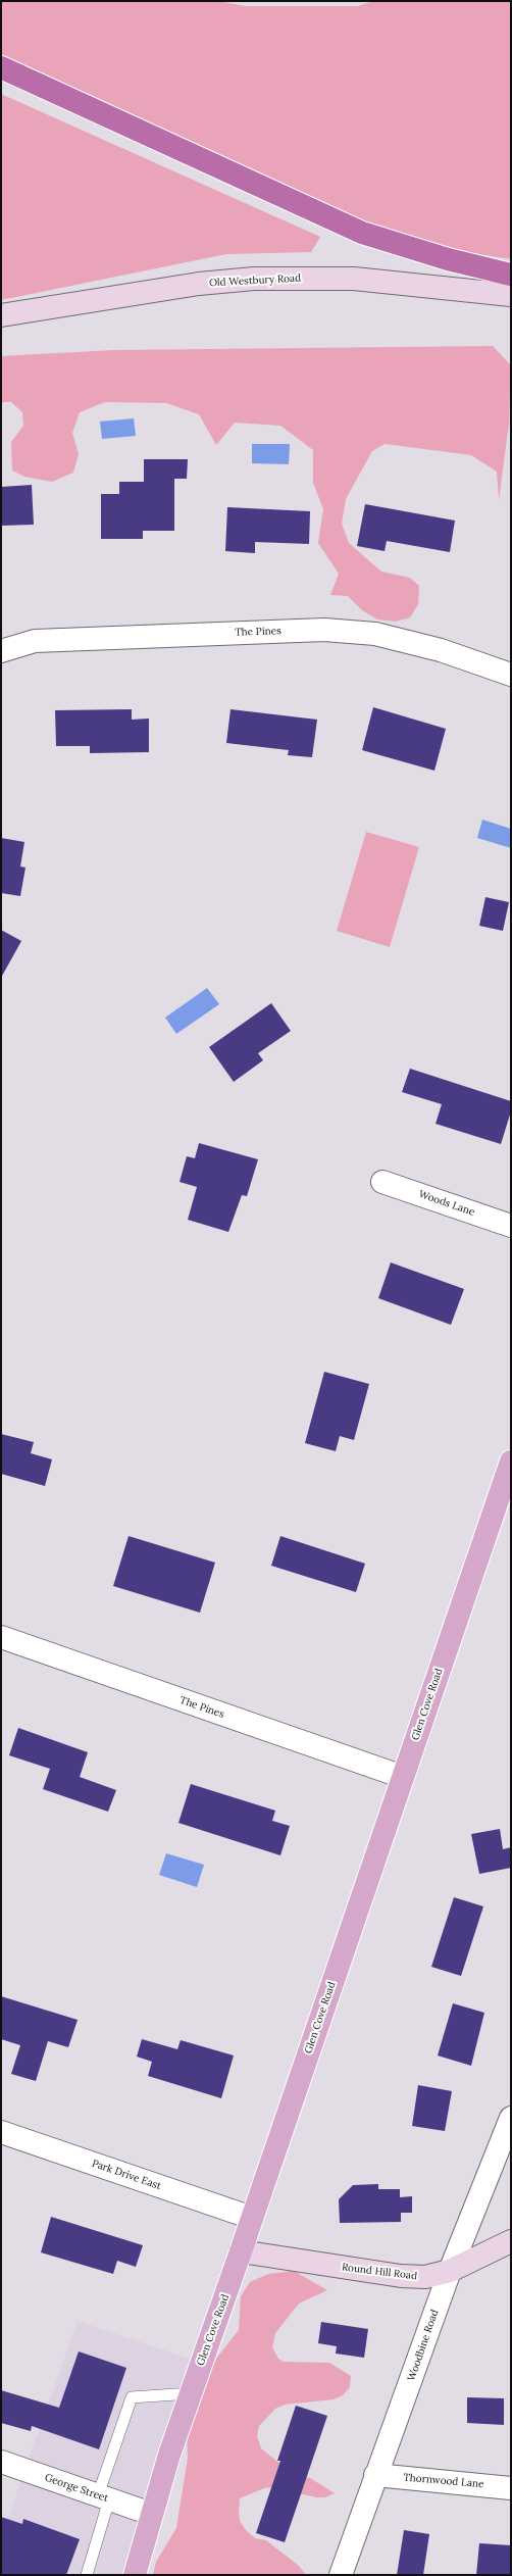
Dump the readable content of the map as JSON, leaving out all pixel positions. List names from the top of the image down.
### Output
{
  "streets": {
    "main road": ["Old Westbury Road", "Glen Cove Road", "Round Hill Road"],
    "street": [
      "The Pines",
      "Woods Lane",
      "Park Drive East",
      "Woodbine Road",
      "Thornwood Lane",
      "George Street"
    ]
  },
  "crossings": [
    ["The Pines", "Glen Cove Road"],
    ["Glen Cove Road", "Park Drive East"],
    ["Glen Cove Road", "Round Hill Road"],
    ["Glen Cove Road", "George Street"],
    ["Round Hill Road", "Woodbine Road"],
    ["Woodbine Road", "Thornwood Lane"]
  ]
}
